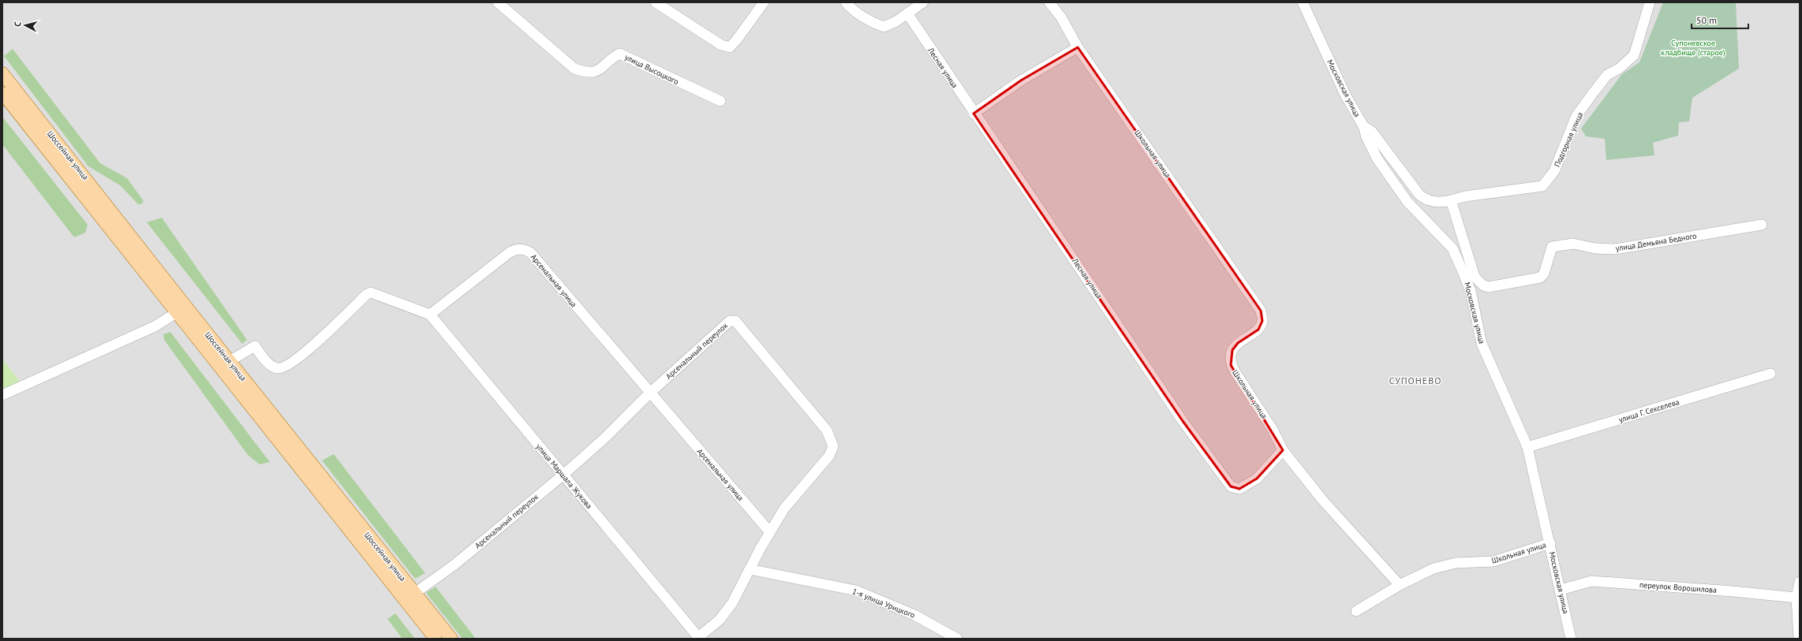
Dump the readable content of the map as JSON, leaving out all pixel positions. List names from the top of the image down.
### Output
{
  "streets": {
    "main road": ["Шоссейная улица"],
    "street": [
      "Лесная улица",
      "улица Высоцкого",
      "Московская улица",
      "Подгорная улица",
      "Школьная улица",
      "улица Демьяна Бедного",
      "Арсенальная улица",
      "Арсенальный переулок",
      "улица Г. Секселева",
      "улица Маршала Жукова",
      "переулок Ворошилова",
      "1-я улица Урицкого"
    ]
  },
  "crossings": [
    ["Лесная улица", "Школьная улица"],
    ["Московская улица", "Подгорная улица"],
    ["Московская улица", "Школьная улица"],
    ["Московская улица", "улица Г. Секселева"],
    ["Московская улица", "переулок Ворошилова"],
    ["Подгорная улица", "улица Демьяна Бедного"],
    ["Шоссейная улица", "Арсенальный переулок"],
    ["Арсенальная улица", "Арсенальный переулок"],
    ["Арсенальная улица", "улица Маршала Жукова"],
    ["Арсенальный переулок", "улица Маршала Жукова"],
    ["Арсенальный переулок", "1-я улица Урицкого"]
  ],
  "districts": ["СУПОНЕВО"],
  "parks": ["Супоневское кладбище (старое)"],
  "scale_bar": "50 m",
  "north": "left"
}
